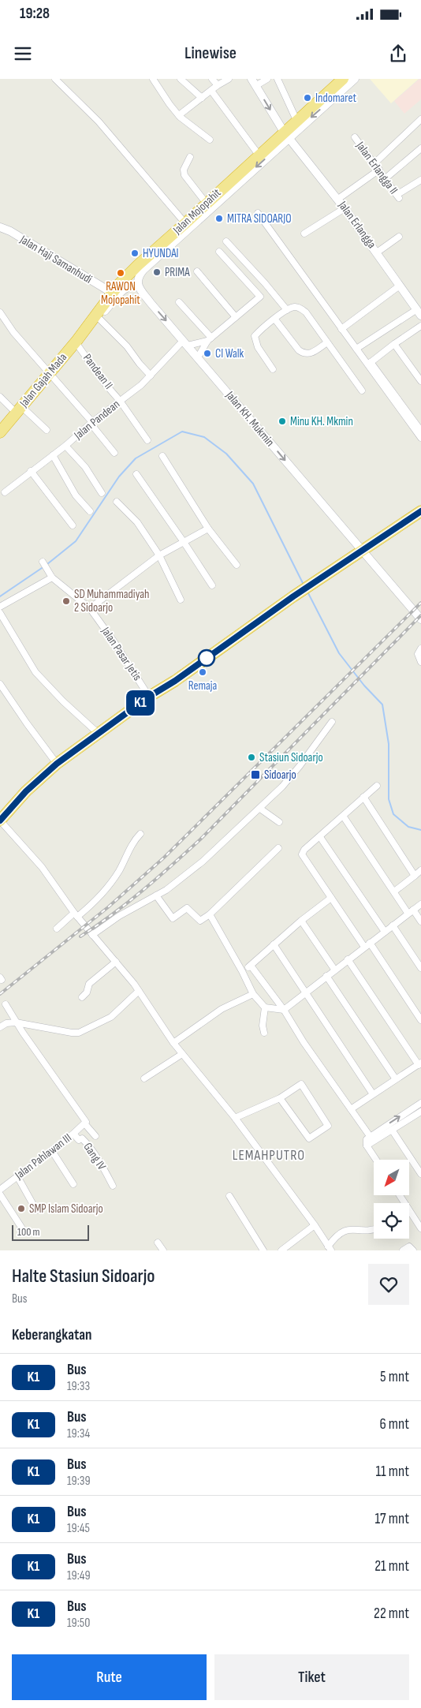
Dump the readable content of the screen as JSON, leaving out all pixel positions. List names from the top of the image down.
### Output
{
  "streets": {
    "highway": ["Jalan Mojopahit", "Jalan Gajah Mada"],
    "main road": ["Jalan Erlangga", "Jalan Haji Samanhudi", "Jalan KH. Mukmin"],
    "street": [
      "Jalan Erlangga II",
      "Pandean II",
      "Jalan Pandean",
      "Jalan Pasar Jetis",
      "Jalan Pahlawan III",
      "Gang IV"
    ]
  },
  "crossings": [
    ["Jalan Mojopahit", "Jalan Erlangga"],
    ["Jalan Mojopahit", "Jalan Haji Samanhudi"],
    ["Jalan Mojopahit", "Jalan Gajah Mada"],
    ["Jalan Mojopahit", "Jalan KH. Mukmin"],
    ["Jalan Haji Samanhudi", "Jalan Gajah Mada"],
    ["Pandean II", "Jalan Gajah Mada"],
    ["Pandean II", "Jalan Pandean"],
    ["Jalan Gajah Mada", "Jalan KH. Mukmin"],
    ["Jalan KH. Mukmin", "Jalan Pandean"],
    ["Jalan Pahlawan III", "Gang IV"]
  ],
  "one_way": ["Jalan KH. Mukmin"],
  "districts": ["LEMAHPUTRO"],
  "places": {
    "other": [
      "Indomaret",
      "MITRA SIDOARJO",
      "HYUNDAI",
      "PRIMA",
      "RAWON Mojopahit",
      "CI Walk",
      "Minu KH. Mkmin",
      "SD Muhammadiyah 2 Sidoarjo",
      "Remaja",
      "Stasiun Sidoarjo",
      "SMP Islam Sidoarjo"
    ],
    "transit": ["Sidoarjo"]
  },
  "lines": ["bus line K1"],
  "scale_bar": "100 m",
  "north": "bottom left",
  "page": {
    "status": "19:28",
    "header": "Linewise",
    "on_map": "K1",
    "scale": "100 m",
    "heading": [
      ["Halte Stasiun Sidoarjo", "Bus"],
      "Keberangkatan"
    ],
    "list": [
      {
        "mark": "K1",
        "name": "Bus",
        "note": "19:33",
        "value": "5 mnt"
      },
      {
        "mark": "K1",
        "name": "Bus",
        "note": "19:34",
        "value": "6 mnt"
      },
      {
        "mark": "K1",
        "name": "Bus",
        "note": "19:39",
        "value": "11 mnt"
      },
      {
        "mark": "K1",
        "name": "Bus",
        "note": "19:45",
        "value": "17 mnt"
      },
      {
        "mark": "K1",
        "name": "Bus",
        "note": "19:49",
        "value": "21 mnt"
      },
      {
        "mark": "K1",
        "name": "Bus",
        "note": "19:50",
        "value": "22 mnt"
      }
    ],
    "buttons": ["Rute", "Tiket"]
  }
}
